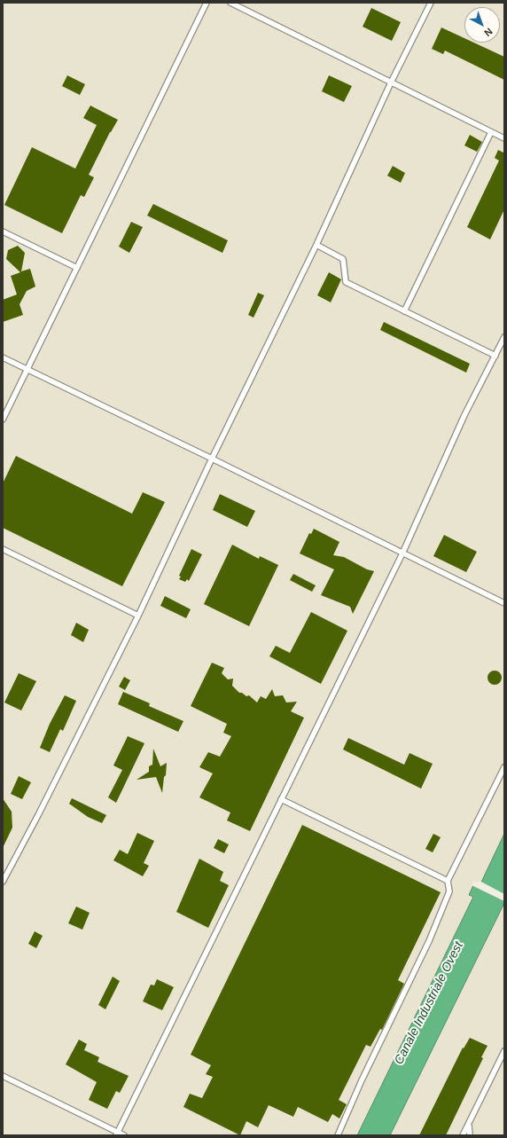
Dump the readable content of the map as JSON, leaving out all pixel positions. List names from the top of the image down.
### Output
{
  "water": ["Canale Industriale Ovest"],
  "north": "bottom right"
}
